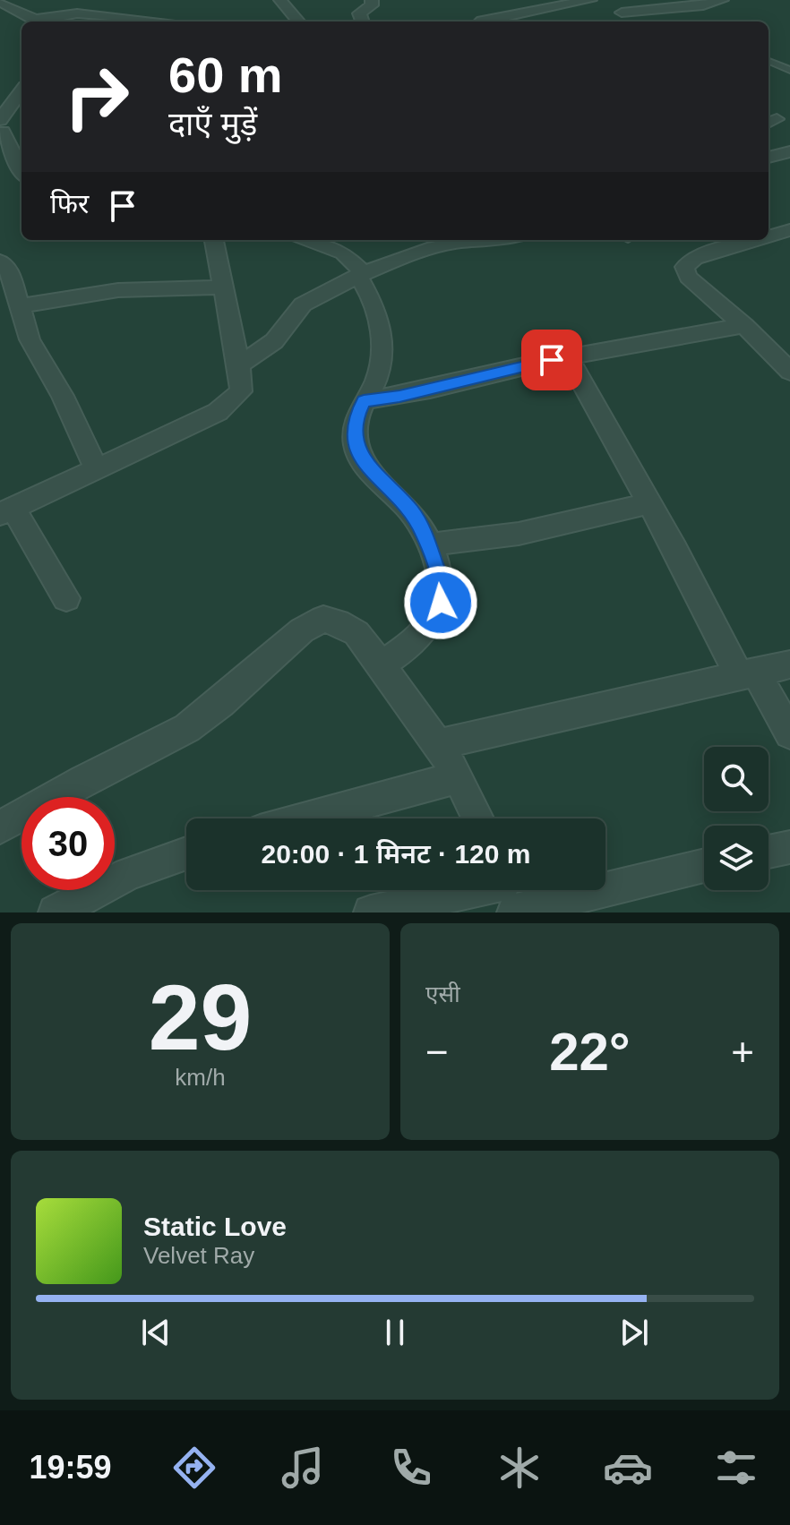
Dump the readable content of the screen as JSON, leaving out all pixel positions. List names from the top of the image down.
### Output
{
  "page": {
    "turn": ["60 m", "दाएँ मुड़ें"],
    "then": "फिर",
    "limit": "30",
    "trip": "20:00 · 1 मिनट · 120 m",
    "tile": [
      ["29", "km/h"],
      "एसी"
    ],
    "heat": ["−", "22°", "+"],
    "song": ["Static Love", "Velvet Ray"],
    "tabs": "19:59"
  }
}
